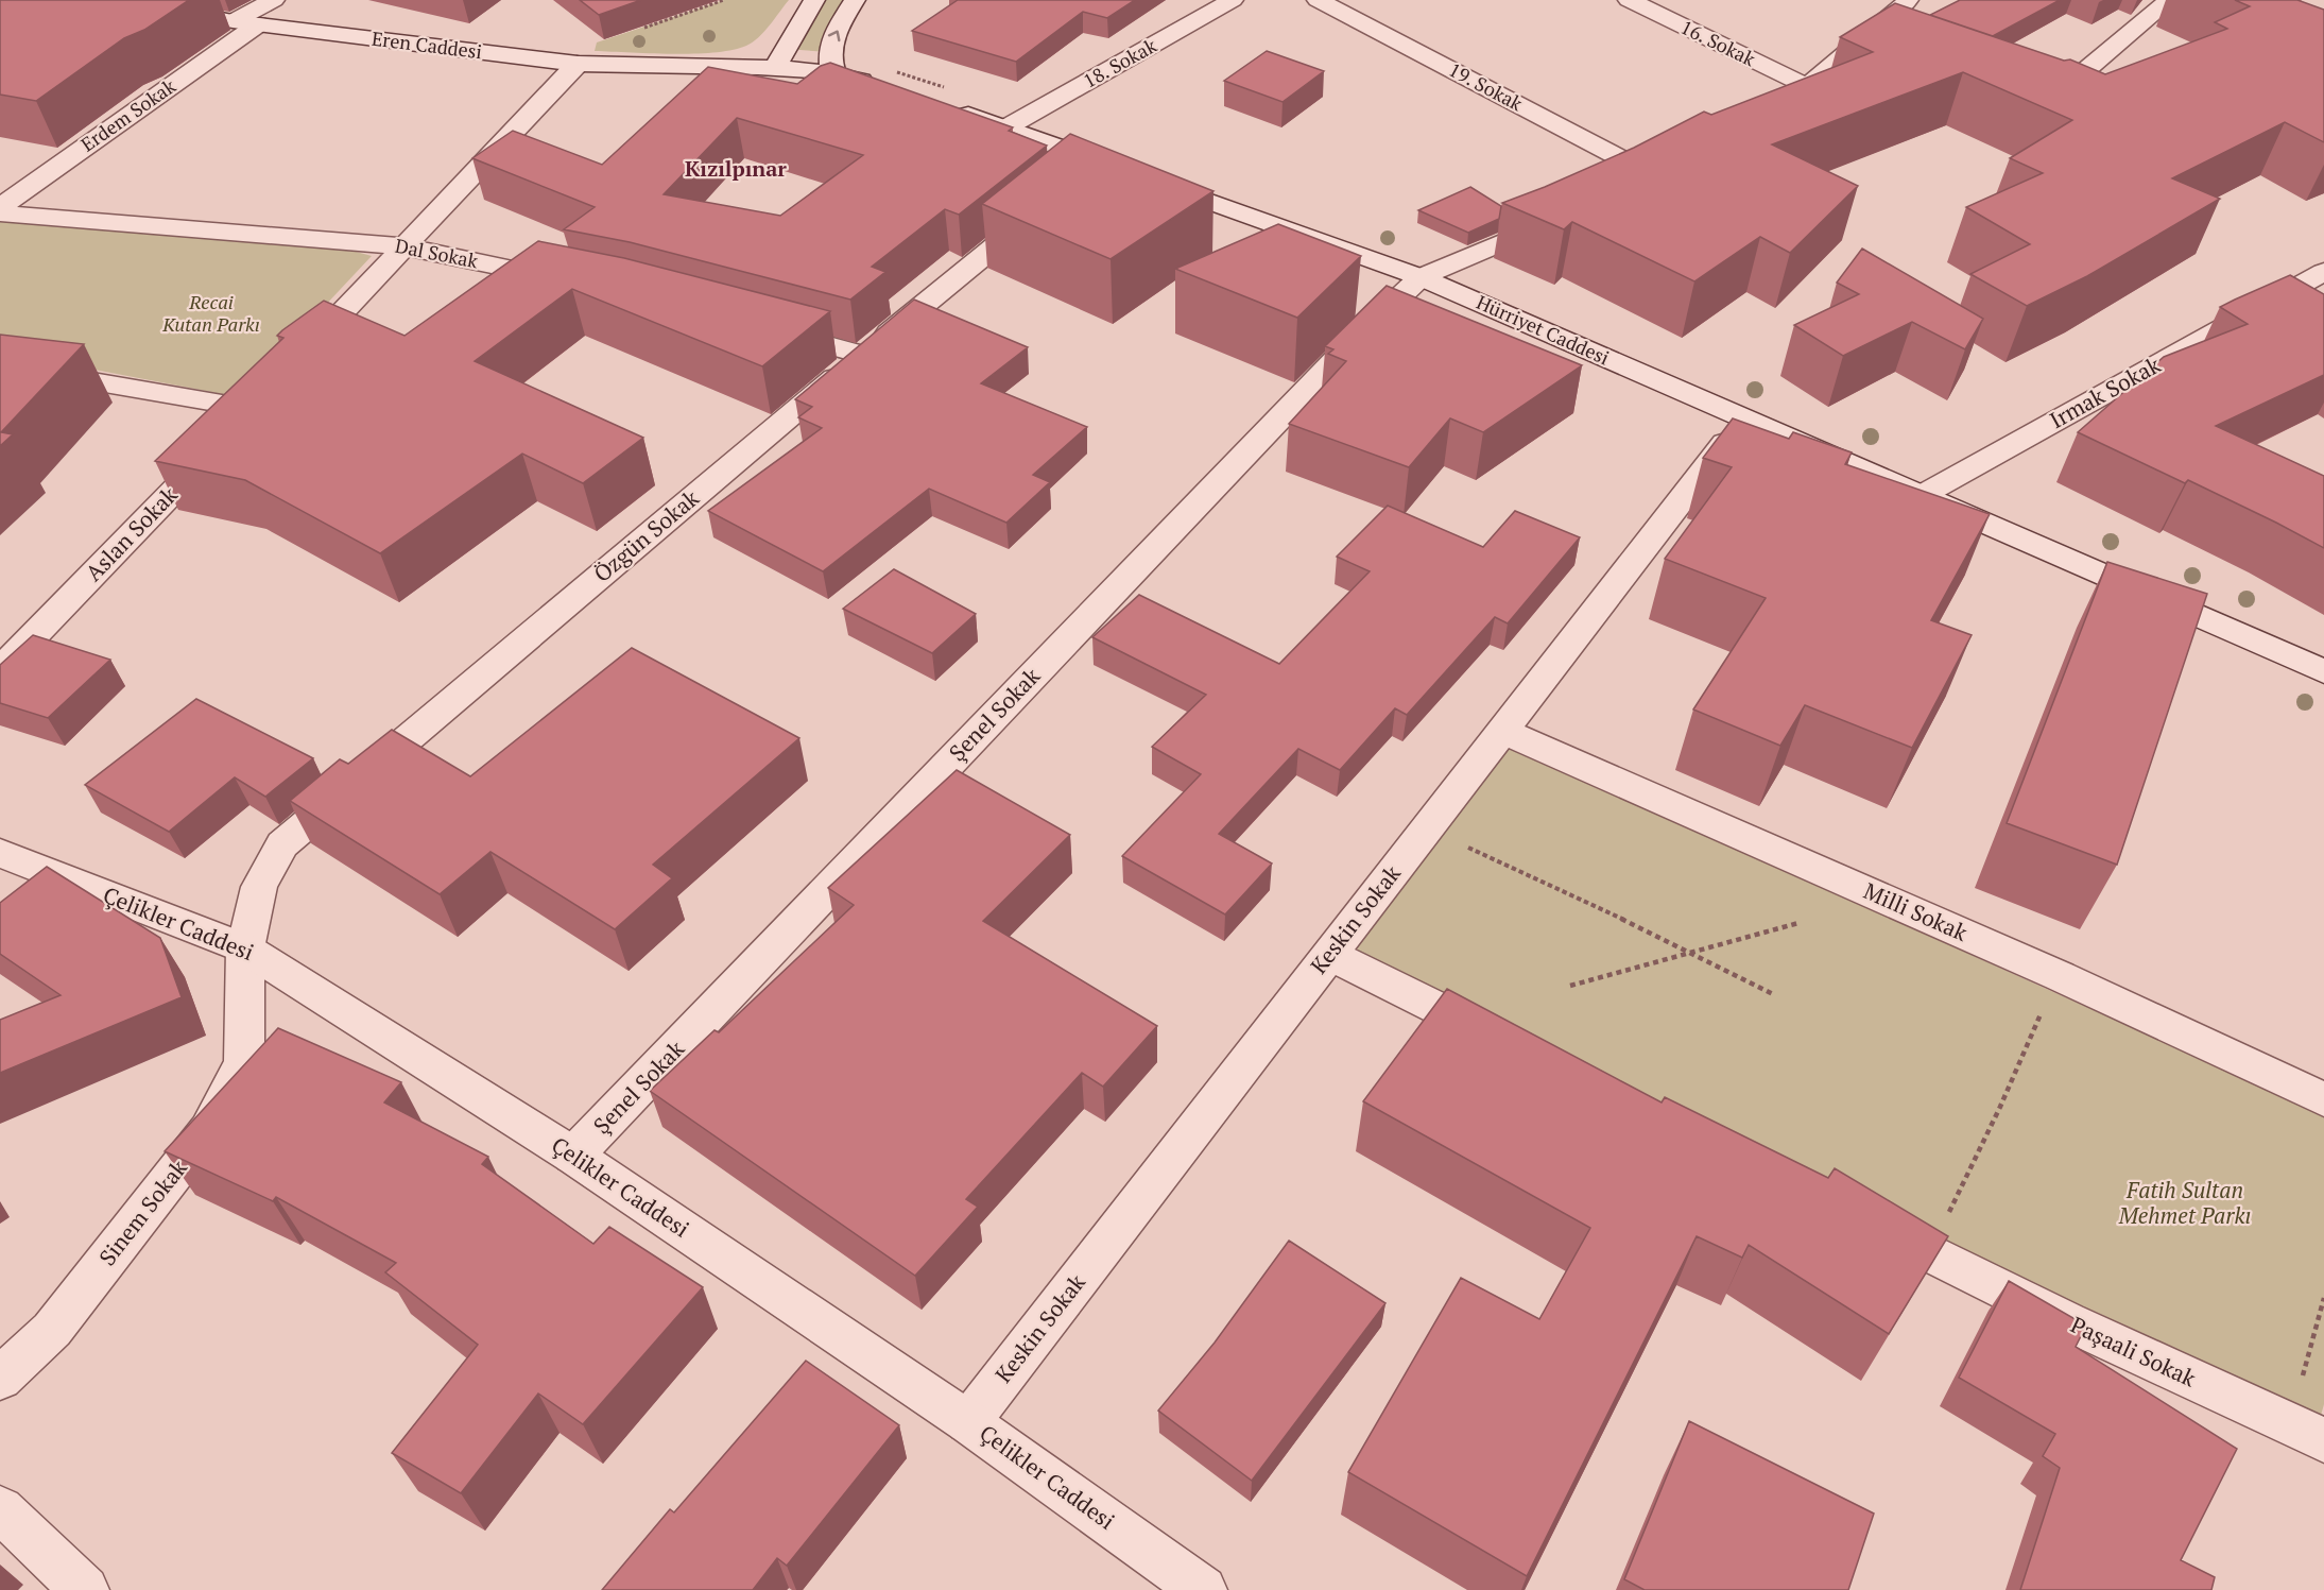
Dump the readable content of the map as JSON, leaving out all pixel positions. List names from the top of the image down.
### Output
{
  "streets": {
    "street": [
      "16. Sokak",
      "Eren Caddesi",
      "18. Sokak",
      "19. Sokak",
      "Erdem Sokak",
      "Dal Sokak",
      "Hürriyet Caddesi",
      "Irmak Sokak",
      "Aslan Sokak",
      "Özgün Sokak",
      "Şenel Sokak",
      "Milli Sokak",
      "Keskin Sokak",
      "Çelikler Caddesi",
      "Sinem Sokak",
      "Paşaali Sokak"
    ]
  },
  "crossings": [
    ["Eren Caddesi", "Erdem Sokak"],
    ["18. Sokak", "Hürriyet Caddesi"],
    ["Hürriyet Caddesi", "Irmak Sokak"],
    ["Hürriyet Caddesi", "Şenel Sokak"],
    ["Hürriyet Caddesi", "Keskin Sokak"],
    ["Özgün Sokak", "Çelikler Caddesi"],
    ["Özgün Sokak", "Sinem Sokak"],
    ["Şenel Sokak", "Çelikler Caddesi"],
    ["Milli Sokak", "Keskin Sokak"],
    ["Keskin Sokak", "Çelikler Caddesi"],
    ["Çelikler Caddesi", "Sinem Sokak"]
  ],
  "districts": ["Kızılpınar"],
  "parks": ["Recai Kutan Parkı", "Fatih Sultan Mehmet Parkı"]
}
